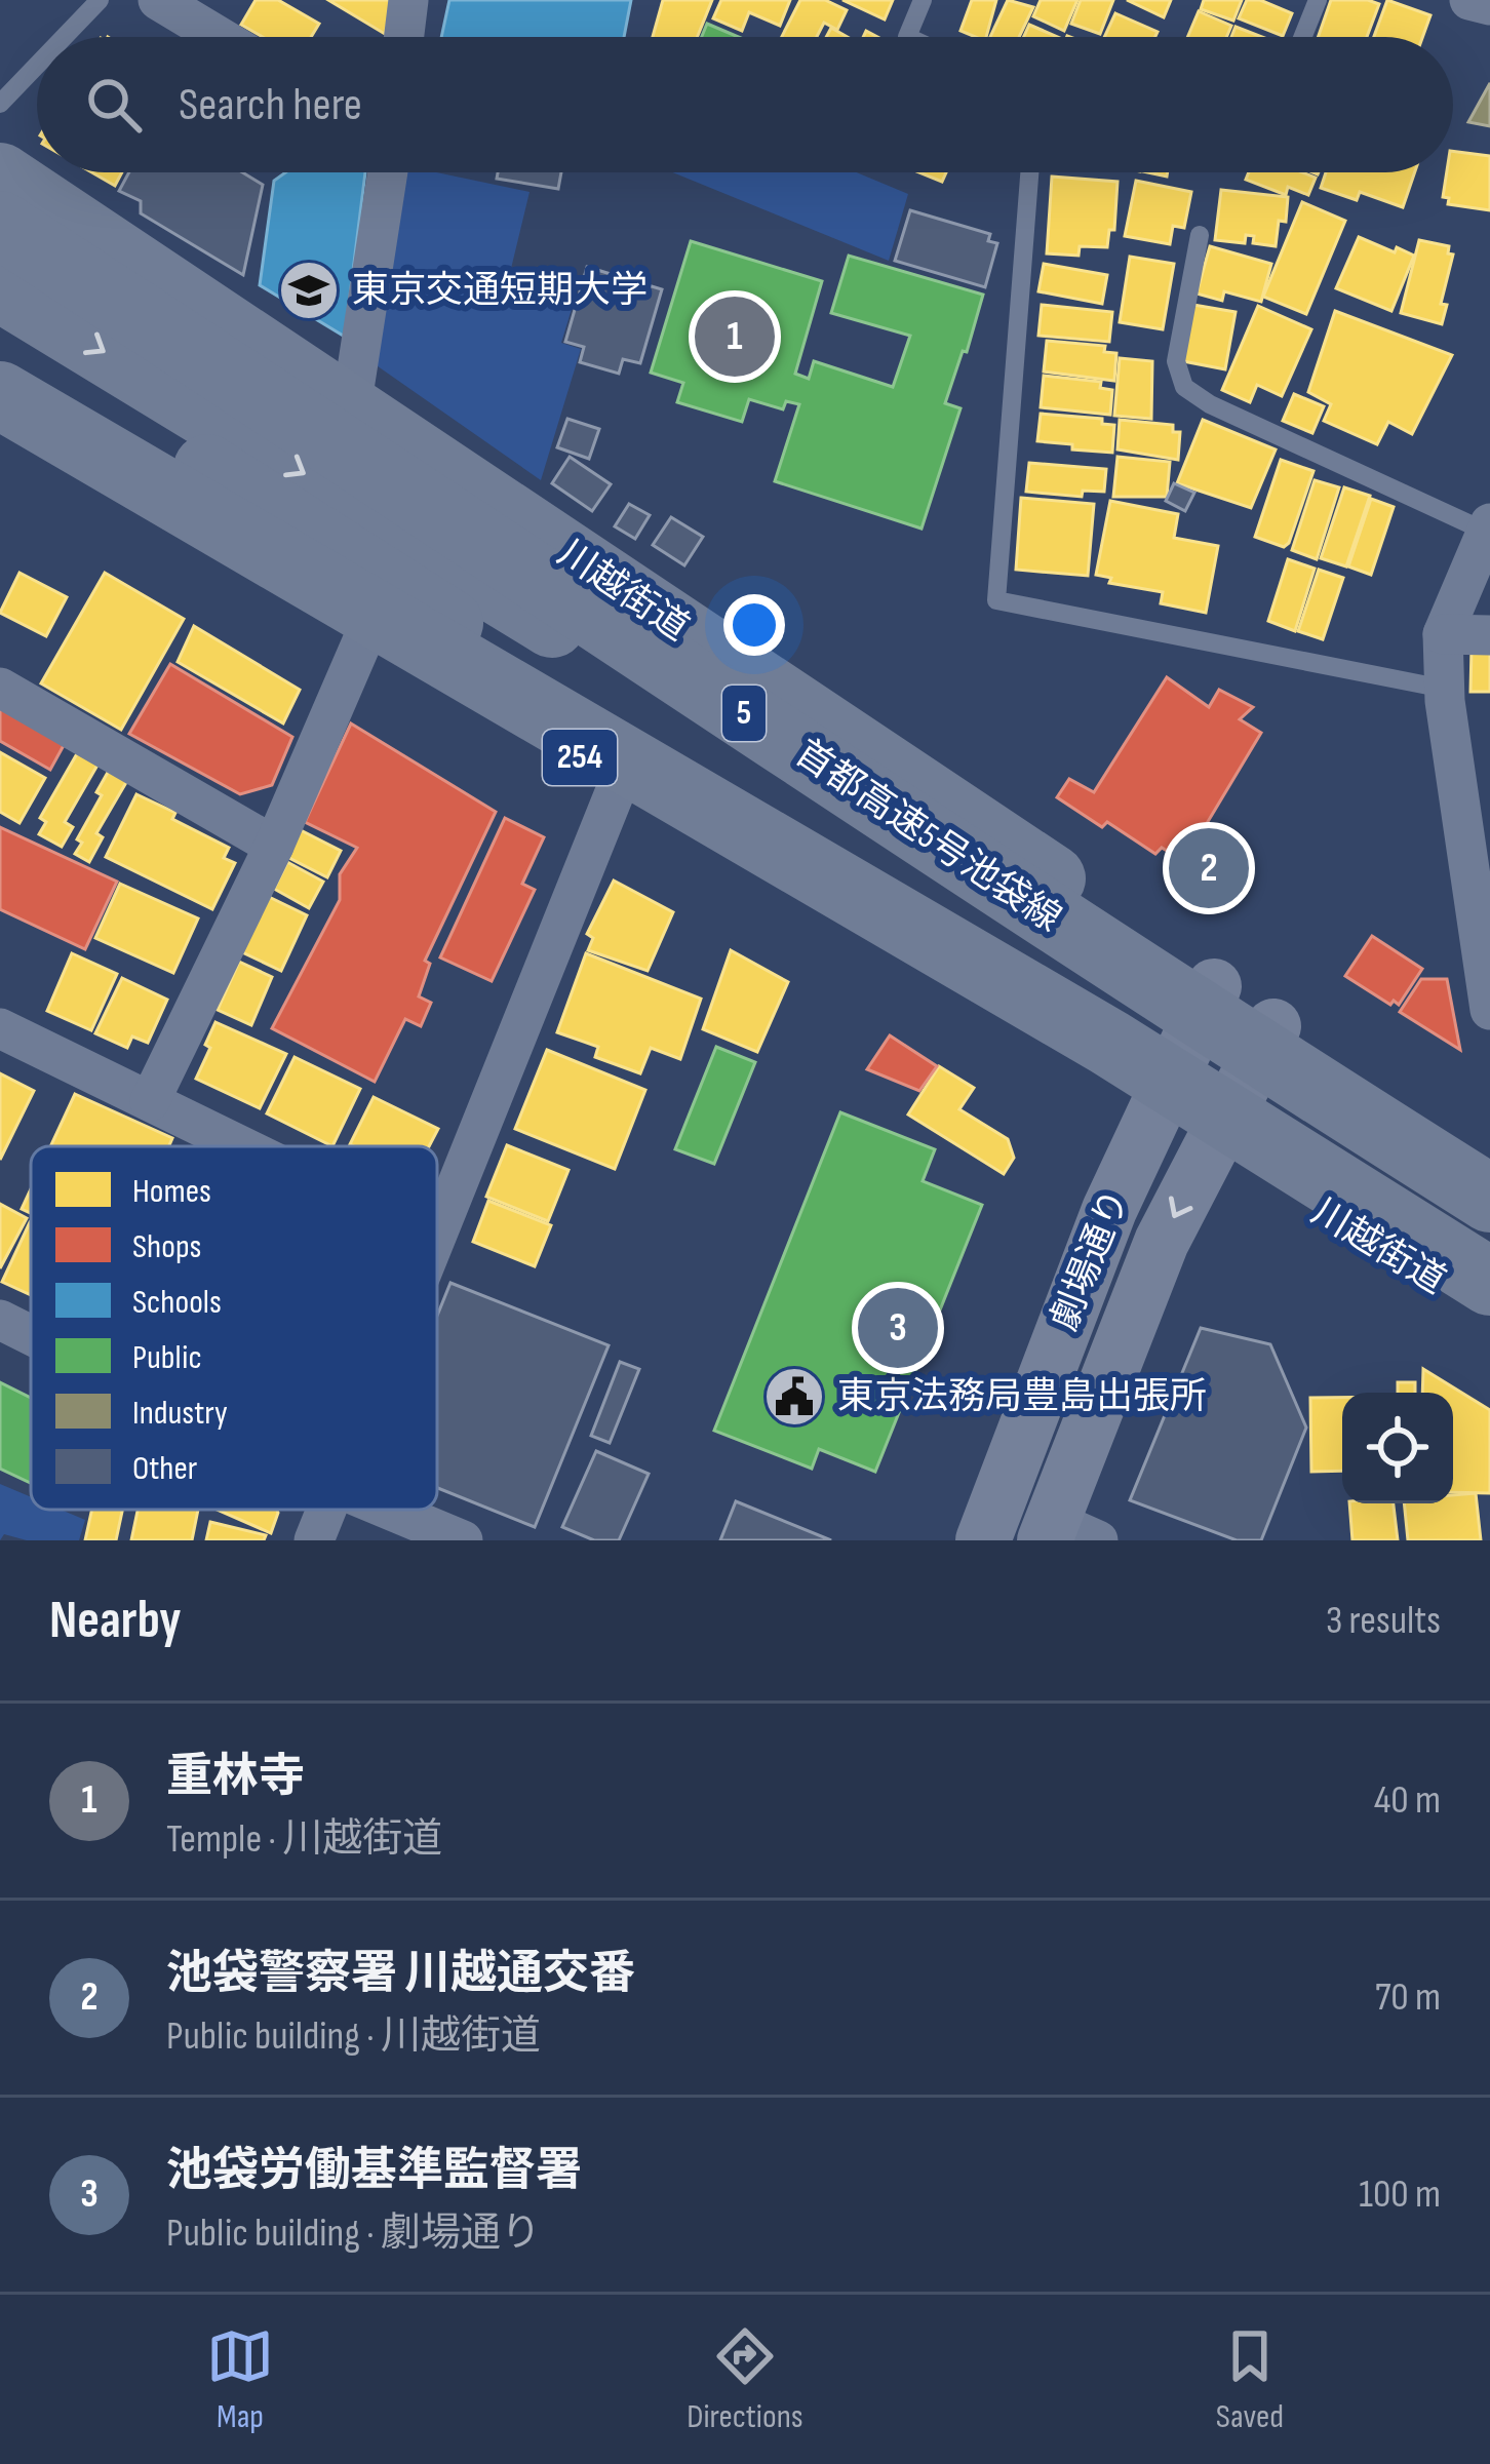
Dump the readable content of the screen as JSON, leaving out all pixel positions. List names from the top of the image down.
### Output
{
  "streets": {
    "highway": [
      "川越街道",
      "5",
      "254",
      "首都高速5号池袋線"
    ],
    "street": ["劇場通り"]
  },
  "crossings": [
    ["川越街道", "首都高速5号池袋線"],
    ["川越街道", "劇場通り"],
    ["首都高速5号池袋線", "劇場通り"]
  ],
  "places": {
    "school or university": ["東京交通短期大学"],
    "public building": ["東京法務局豊島出張所"]
  },
  "legend": [
    "Homes",
    "Shops",
    "Schools",
    "Public",
    "Industry",
    "Other"
  ],
  "page": {
    "search": "Search here",
    "pins": ["1", "2", "3"],
    "heading": ["Nearby", "3 results"],
    "list": [
      {
        "mark": "1",
        "name": "重林寺",
        "note": "Temple · 川越街道",
        "value": "40 m"
      },
      {
        "mark": "2",
        "name": "池袋警察署 川越通交番",
        "note": "Public building · 川越街道",
        "value": "70 m"
      },
      {
        "mark": "3",
        "name": "池袋労働基準監督署",
        "note": "Public building · 劇場通り",
        "value": "100 m"
      }
    ],
    "nav": ["Map", "Directions", "Saved"]
  }
}
